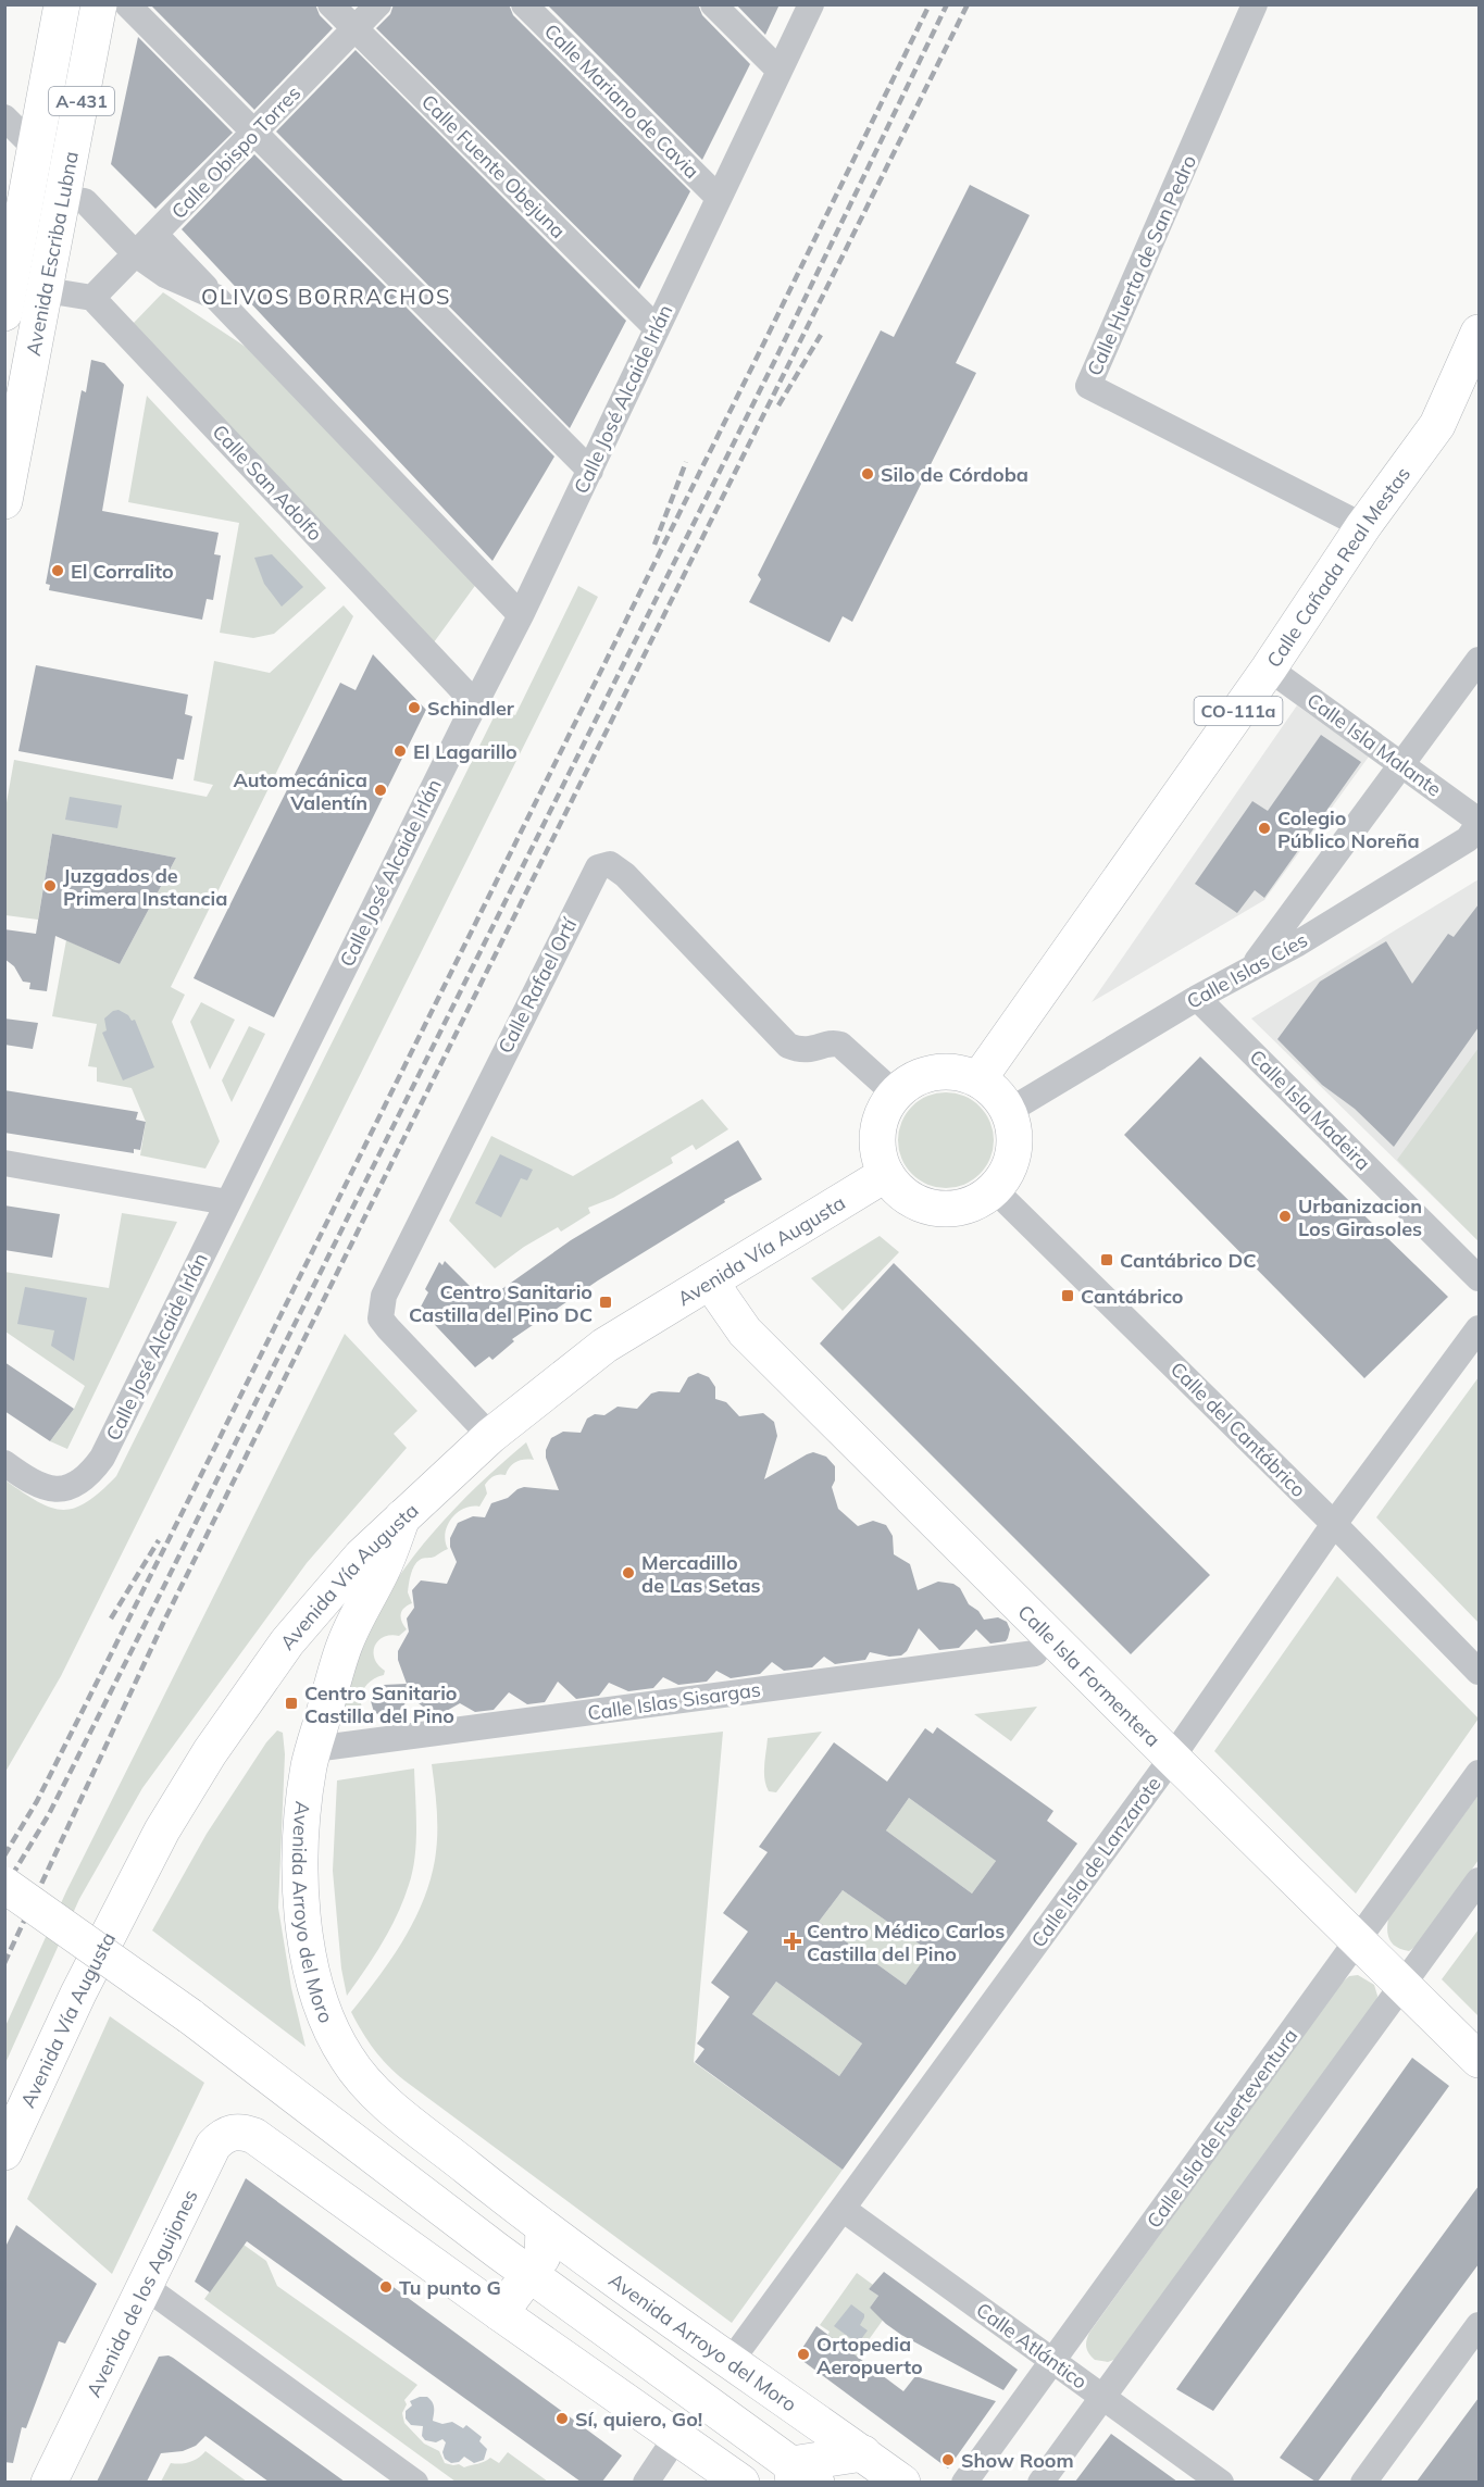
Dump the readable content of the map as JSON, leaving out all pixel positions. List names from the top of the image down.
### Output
{
  "streets": {
    "main road": [
      "A-431",
      "Avenida Escriba Lubna",
      "Calle Cañada Real Mestas",
      "CO-111a",
      "Avenida Vía Augusta",
      "Calle Isla Formentera",
      "Avenida Arroyo del Moro",
      "Avenida de los Aguijones"
    ],
    "street": [
      "Calle Mariano de Cavia",
      "Calle Obispo Torres",
      "Calle Fuente Obejuna",
      "Calle Huerta de San Pedro",
      "Calle José Alcaide Irlán",
      "Calle San Adolfo",
      "Calle Isla Malante",
      "Calle Islas Cíes",
      "Calle Rafael Ortí",
      "Calle Isla Madeira",
      "Calle del Cantábrico",
      "Calle Islas Sisargas",
      "Calle Isla de Lanzarote",
      "Calle Isla de Fuerteventura",
      "Calle Atlántico"
    ]
  },
  "crossings": [
    ["Calle Mariano de Cavia", "Calle José Alcaide Irlán"],
    ["Calle Obispo Torres", "Calle Fuente Obejuna"],
    ["Calle Obispo Torres", "Calle San Adolfo"],
    ["Calle Fuente Obejuna", "Calle José Alcaide Irlán"],
    ["Calle Huerta de San Pedro", "Calle Cañada Real Mestas"],
    ["Calle José Alcaide Irlán", "Calle San Adolfo"],
    ["Calle Cañada Real Mestas", "Calle Isla Malante"],
    ["Calle Cañada Real Mestas", "Calle Islas Cíes"],
    ["Calle Cañada Real Mestas", "Calle Rafael Ortí"],
    ["Calle Cañada Real Mestas", "Avenida Vía Augusta"],
    ["Calle Cañada Real Mestas", "Calle del Cantábrico"],
    ["Calle Isla Malante", "Calle Islas Cíes"],
    ["Calle Islas Cíes", "Calle Rafael Ortí"],
    ["Calle Islas Cíes", "Calle Isla Madeira"],
    ["Calle Islas Cíes", "Avenida Vía Augusta"],
    ["Calle Islas Cíes", "Calle del Cantábrico"],
    ["Calle Rafael Ortí", "Avenida Vía Augusta"],
    ["Calle Rafael Ortí", "Calle del Cantábrico"],
    ["Avenida Vía Augusta", "Calle del Cantábrico"],
    ["Avenida Vía Augusta", "Calle Isla Formentera"],
    ["Avenida Vía Augusta", "Avenida Arroyo del Moro"],
    ["Calle del Cantábrico", "Calle Isla de Lanzarote"],
    ["Calle Isla Formentera", "Calle Isla de Lanzarote"],
    ["Calle Isla Formentera", "Calle Isla de Fuerteventura"],
    ["Calle Islas Sisargas", "Avenida Arroyo del Moro"],
    ["Calle Isla de Lanzarote", "Avenida Arroyo del Moro"],
    ["Calle Isla de Lanzarote", "Calle Atlántico"],
    ["Calle Isla de Fuerteventura", "Calle Atlántico"]
  ],
  "districts": ["OLIVOS BORRACHOS"],
  "places": {
    "other": [
      "Silo de Córdoba",
      "El Corralito",
      "Schindler",
      "El Lagarillo",
      "Automecánica Valentín",
      "Colegio Público Noreña",
      "Juzgados de Primera Instancia",
      "Urbanizacion Los Girasoles",
      "Mercadillo de Las Setas",
      "Tu punto G",
      "Ortopedia Aeropuerto",
      "Sí, quiero, Go!",
      "Show Room"
    ],
    "transit": [
      "Cantábrico DC",
      "Cantábrico",
      "Centro Sanitario Castilla del Pino DC",
      "Centro Sanitario Castilla del Pino"
    ],
    "health": ["Centro Médico Carlos Castilla del Pino"]
  }
}
